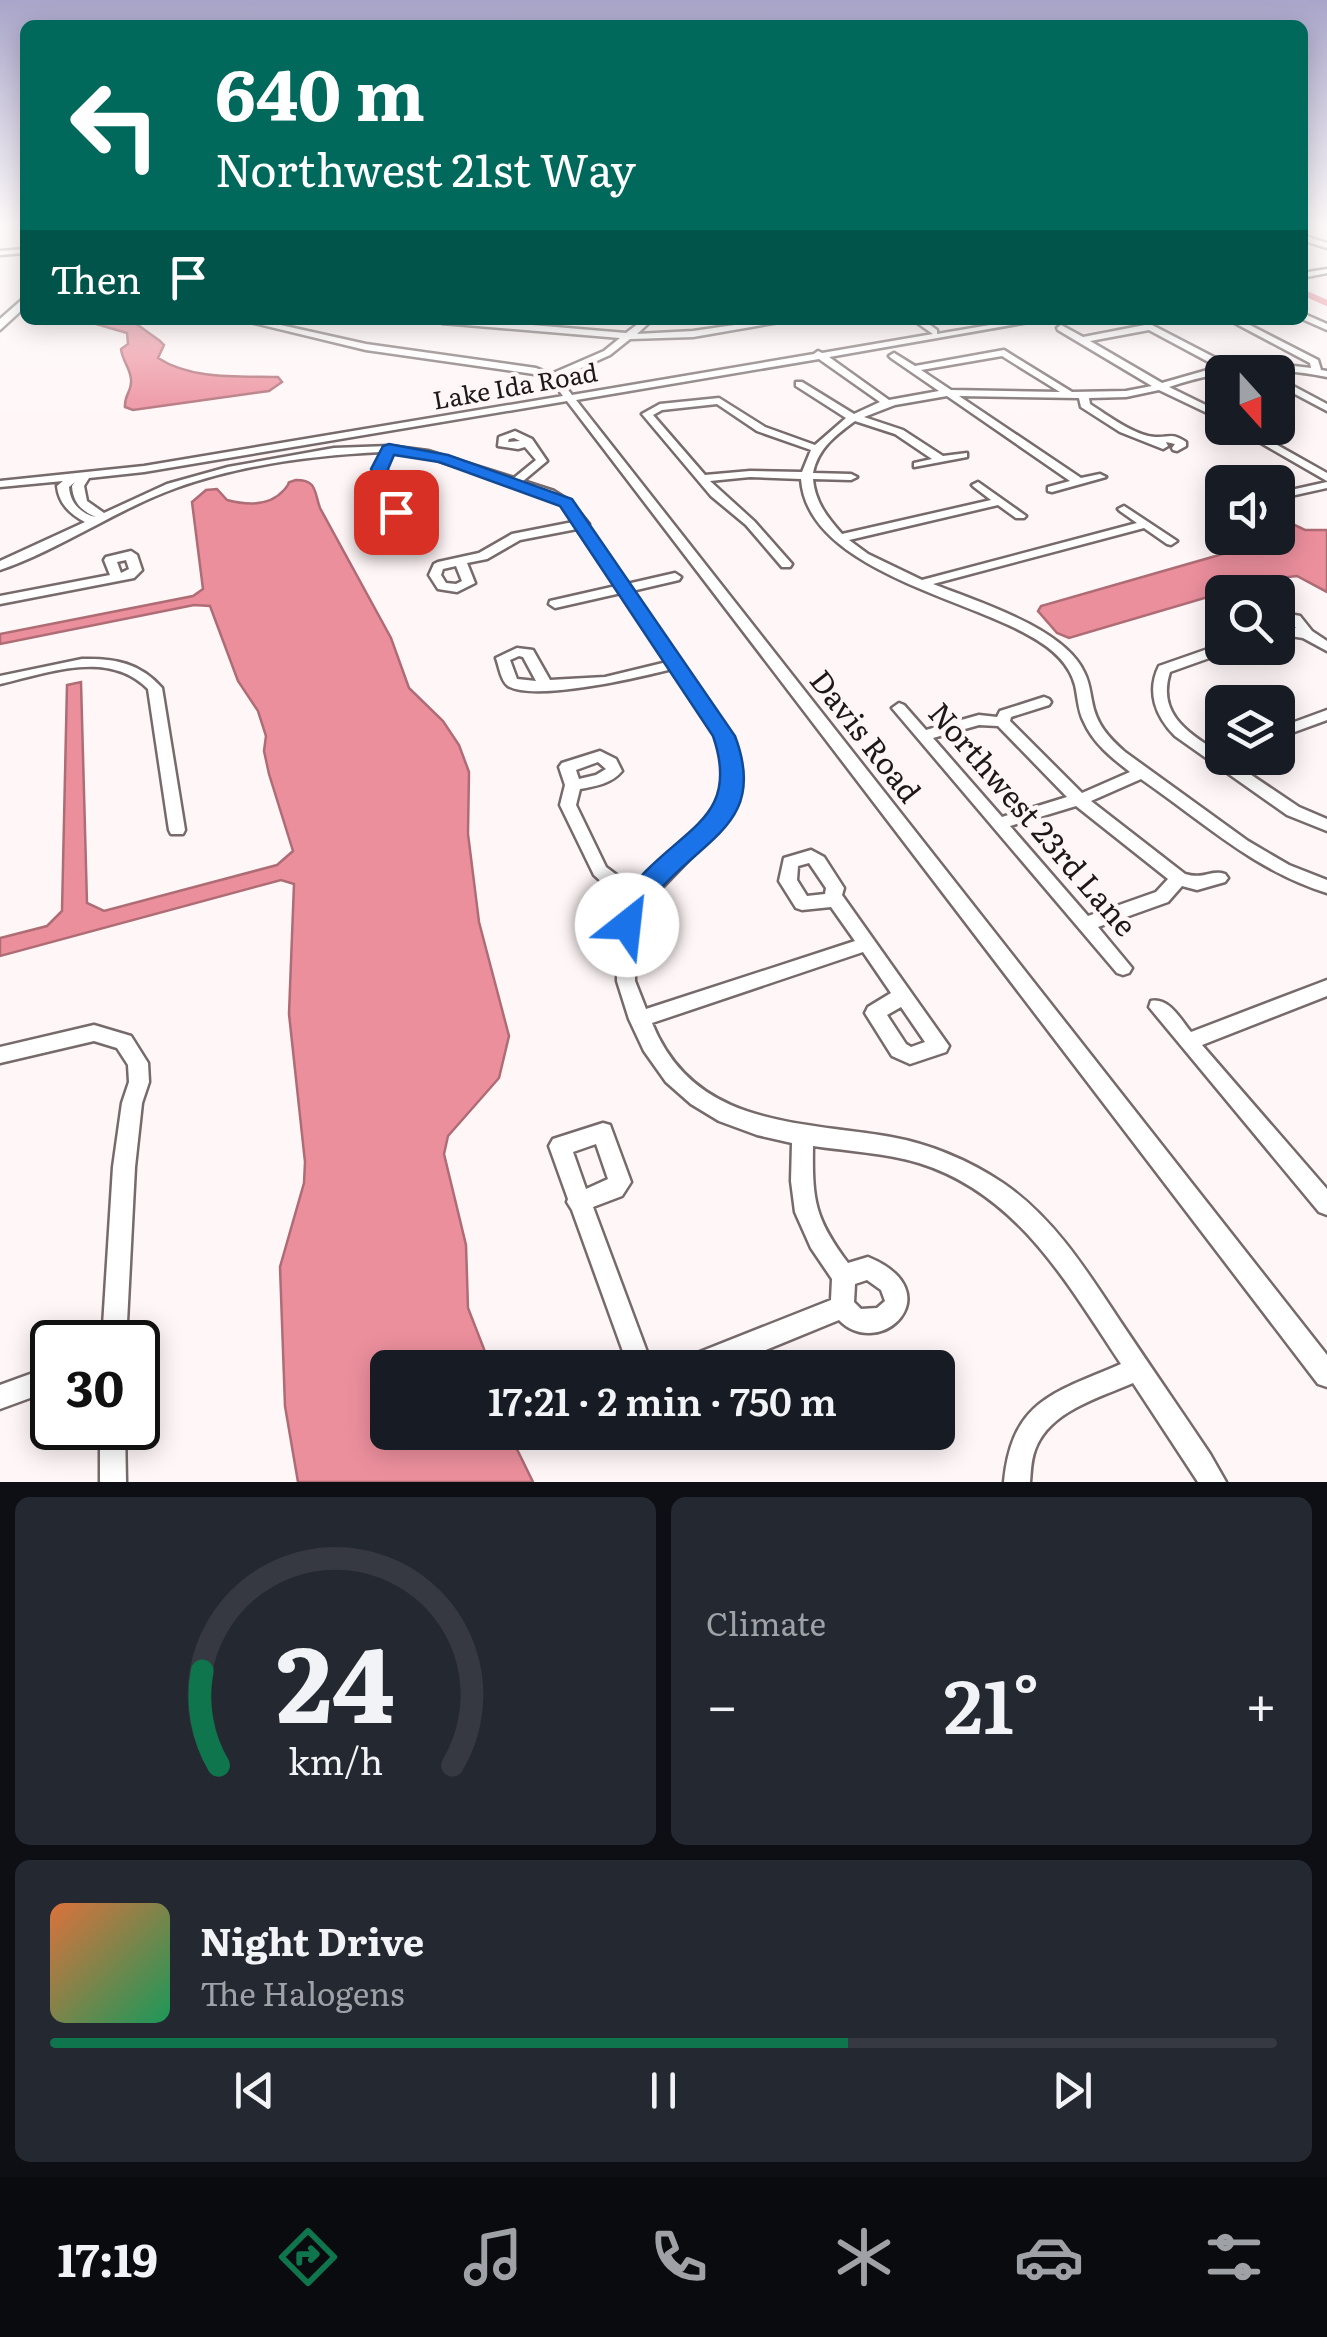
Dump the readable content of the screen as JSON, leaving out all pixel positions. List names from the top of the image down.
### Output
{
  "streets": {
    "street": ["Lake Ida Road", "Davis Road", "Northwest 23rd Lane"]
  },
  "crossings": [
    ["Lake Ida Road", "Davis Road"]
  ],
  "north": "bottom",
  "page": {
    "turn": ["640 m", "Northwest 21st Way"],
    "then": "Then",
    "limit": "30",
    "trip": "17:21 · 2 min · 750 m",
    "tile": "Climate",
    "heat": ["−", "21°", "+"],
    "song": ["Night Drive", "The Halogens"],
    "tabs": "17:19",
    "gauge": ["24", "km/h"]
  }
}
